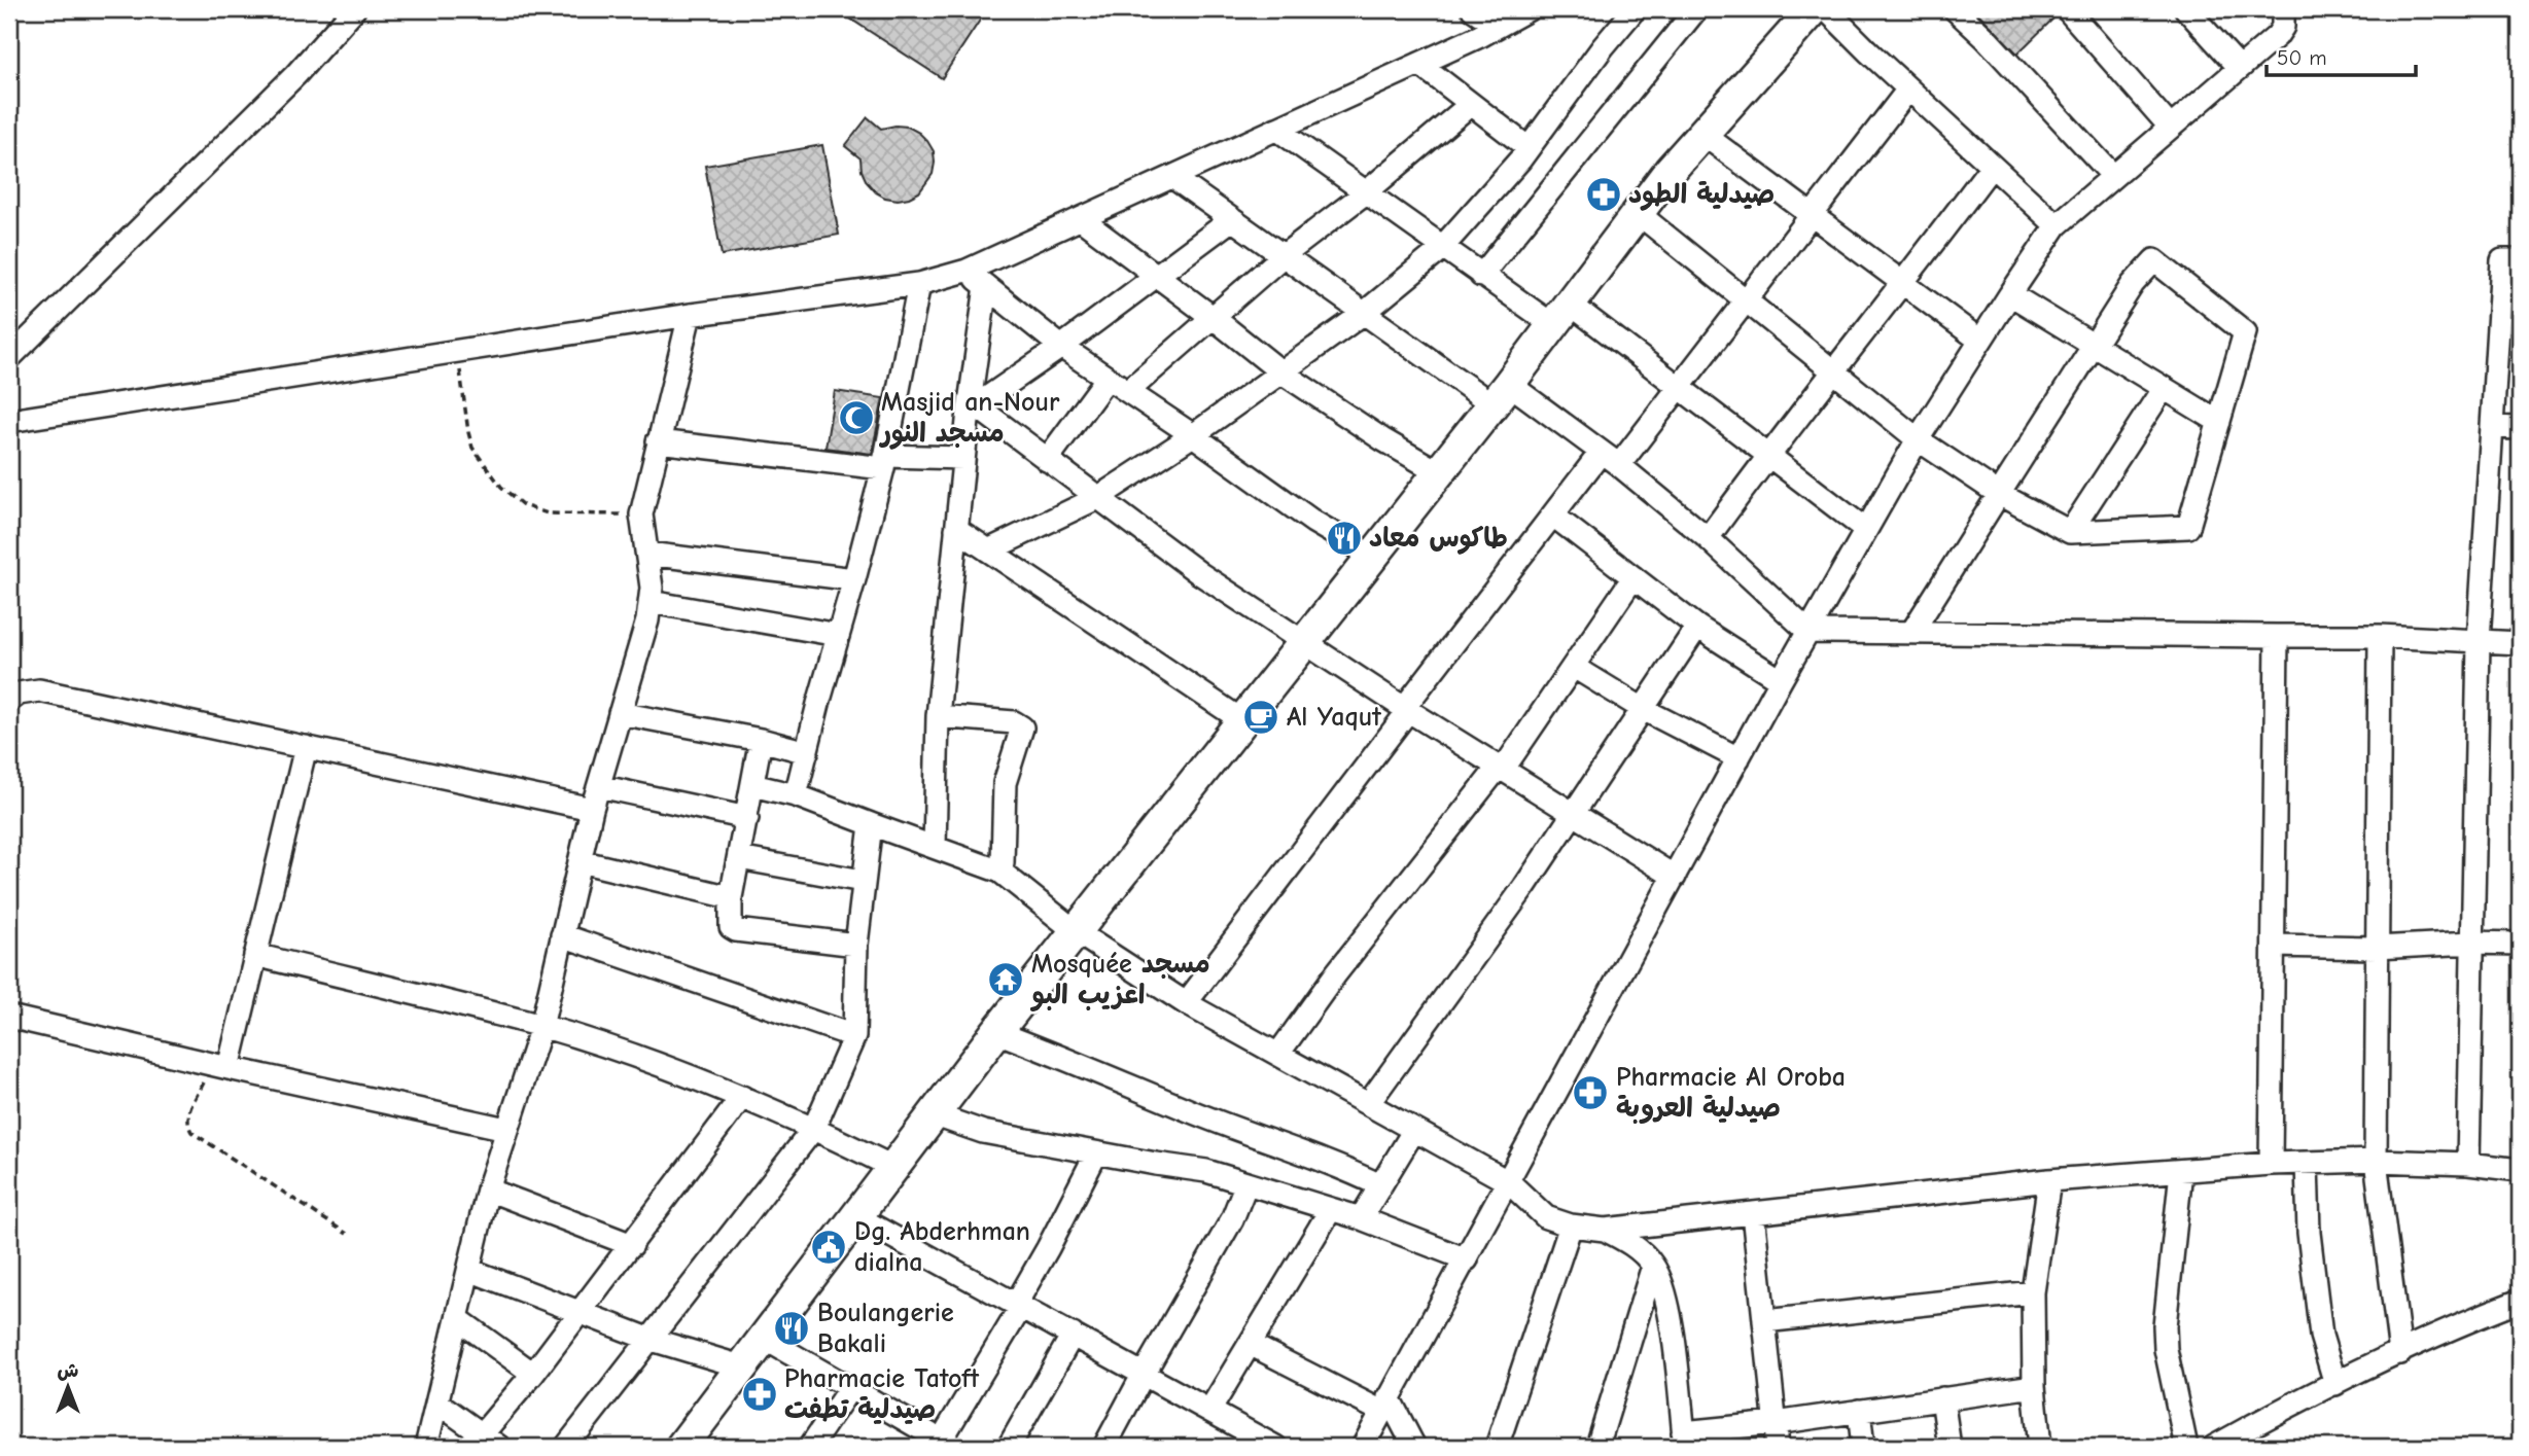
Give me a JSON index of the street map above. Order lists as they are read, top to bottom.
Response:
{
  "places": {
    "pharmacy": ["صيدلية الطود", "Pharmacie Al Oroba صيدلية العروبة", "Pharmacie Tatoft صيدلية تطفت"],
    "mosque": ["Masjid an-Nour مسجد النور"],
    "restaurant": ["طاكوس معاد", "Boulangerie Bakali"],
    "cafe": ["Al Yaqut"],
    "temple": ["Mosquée مسجد اعزيب البو"],
    "public building": ["Dg. Abderhman dialna"]
  },
  "scale_bar": "50 m",
  "north": "top"
}
